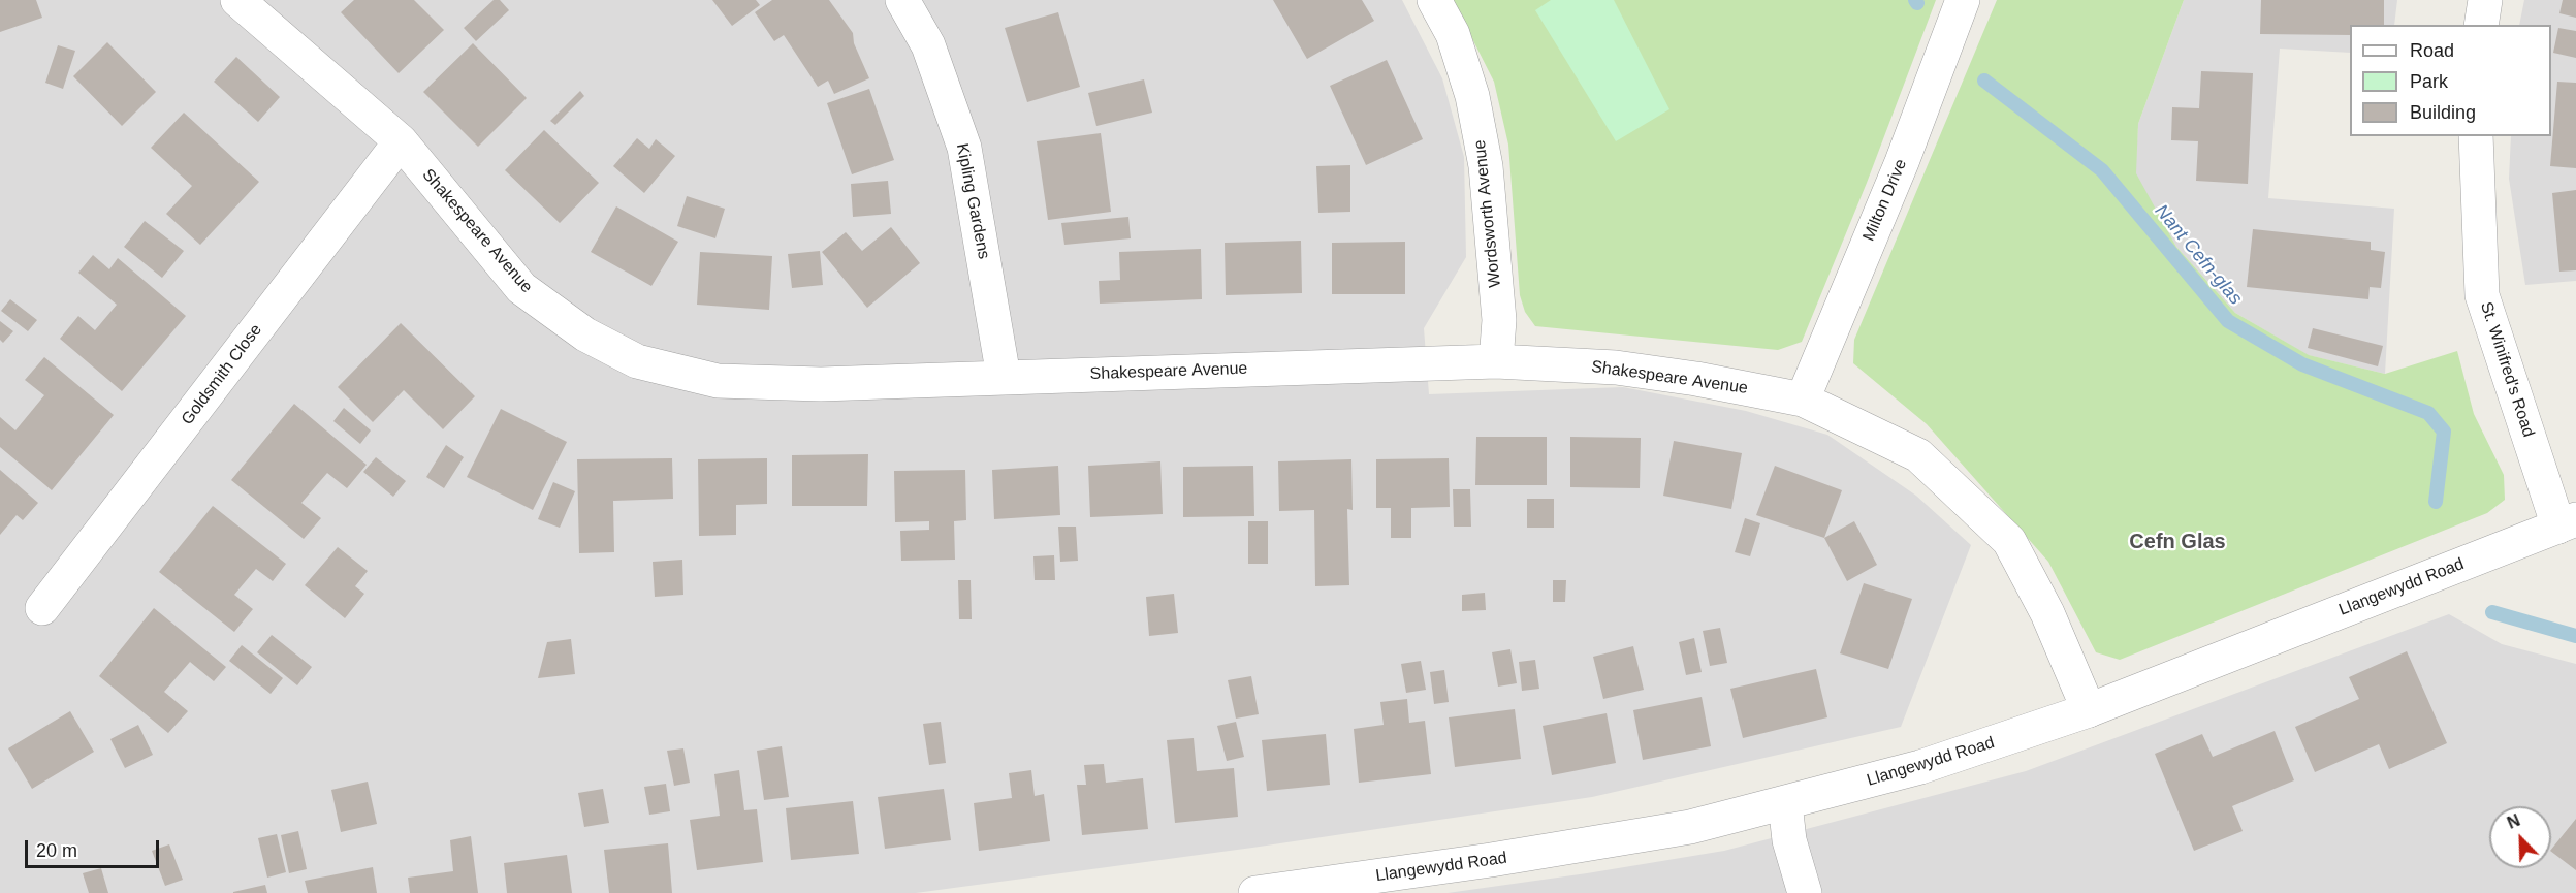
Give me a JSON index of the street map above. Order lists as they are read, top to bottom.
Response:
{
  "streets": {
    "street": [
      "Milton Drive",
      "Kipling Gardens",
      "Wordsworth Avenue",
      "Shakespeare Avenue",
      "St. Winifred's Road",
      "Goldsmith Close",
      "Llangewydd Road"
    ]
  },
  "crossings": [
    ["Milton Drive", "Shakespeare Avenue"],
    ["Kipling Gardens", "Shakespeare Avenue"],
    ["Wordsworth Avenue", "Shakespeare Avenue"],
    ["Shakespeare Avenue", "Goldsmith Close"],
    ["Shakespeare Avenue", "Llangewydd Road"],
    ["St. Winifred's Road", "Llangewydd Road"]
  ],
  "districts": ["Cefn Glas"],
  "water": ["Nant Cefn-glas"],
  "legend": ["Road", "Park", "Building"],
  "scale_bar": "20 m",
  "north": "top left"
}
